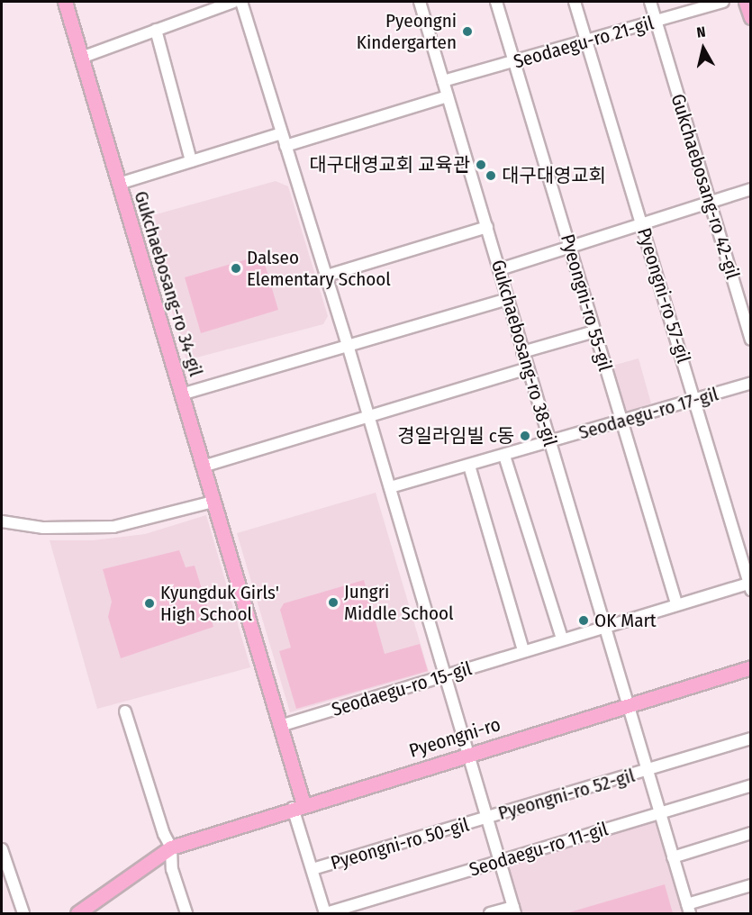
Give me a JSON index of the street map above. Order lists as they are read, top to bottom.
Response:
{
  "streets": {
    "main road": ["Gukchaebosang-ro 34-gil", "Pyeongni-ro"],
    "street": [
      "Seodaegu-ro 21-gil",
      "Gukchaebosang-ro 42-gil",
      "Pyeongni-ro 57-gil",
      "Pyeongni-ro 55-gil",
      "Gukchaebosang-ro 38-gil",
      "Seodaegu-ro 17-gil",
      "Seodaegu-ro 15-gil",
      "Pyeongni-ro 52-gil",
      "Pyeongni-ro 50-gil",
      "Seodaegu-ro 11-gil"
    ]
  },
  "crossings": [
    ["Seodaegu-ro 21-gil", "Gukchaebosang-ro 42-gil"],
    ["Seodaegu-ro 21-gil", "Pyeongni-ro 57-gil"],
    ["Seodaegu-ro 21-gil", "Pyeongni-ro 55-gil"],
    ["Seodaegu-ro 21-gil", "Gukchaebosang-ro 38-gil"],
    ["Gukchaebosang-ro 34-gil", "Gukchaebosang-ro 38-gil"],
    ["Gukchaebosang-ro 34-gil", "Seodaegu-ro 15-gil"],
    ["Gukchaebosang-ro 34-gil", "Pyeongni-ro"],
    ["Gukchaebosang-ro 34-gil", "Pyeongni-ro 52-gil"],
    ["Gukchaebosang-ro 34-gil", "Pyeongni-ro 50-gil"],
    ["Pyeongni-ro 57-gil", "Seodaegu-ro 17-gil"],
    ["Pyeongni-ro 57-gil", "Seodaegu-ro 15-gil"],
    ["Pyeongni-ro 55-gil", "Seodaegu-ro 17-gil"],
    ["Pyeongni-ro 55-gil", "Seodaegu-ro 15-gil"],
    ["Gukchaebosang-ro 38-gil", "Seodaegu-ro 17-gil"],
    ["Gukchaebosang-ro 38-gil", "Seodaegu-ro 15-gil"],
    ["Gukchaebosang-ro 38-gil", "Pyeongni-ro"],
    ["Gukchaebosang-ro 38-gil", "Pyeongni-ro 52-gil"],
    ["Gukchaebosang-ro 38-gil", "Seodaegu-ro 11-gil"],
    ["Seodaegu-ro 17-gil", "Pyeongni-ro 52-gil"],
    ["Seodaegu-ro 15-gil", "Pyeongni-ro 52-gil"],
    ["Pyeongni-ro", "Pyeongni-ro 52-gil"],
    ["Pyeongni-ro", "Pyeongni-ro 50-gil"],
    ["Pyeongni-ro 52-gil", "Pyeongni-ro 50-gil"],
    ["Pyeongni-ro 52-gil", "Seodaegu-ro 11-gil"],
    ["Pyeongni-ro 50-gil", "Seodaegu-ro 11-gil"]
  ],
  "places": [
    "Pyeongni Kindergarten",
    "대구대영교회 교육관",
    "대구대영교회",
    "Dalseo Elementary School",
    "경일라임빌 c동",
    "Jungri Middle School",
    "Kyungduk Girls' High School",
    "OK Mart"
  ],
  "north": "top"
}
